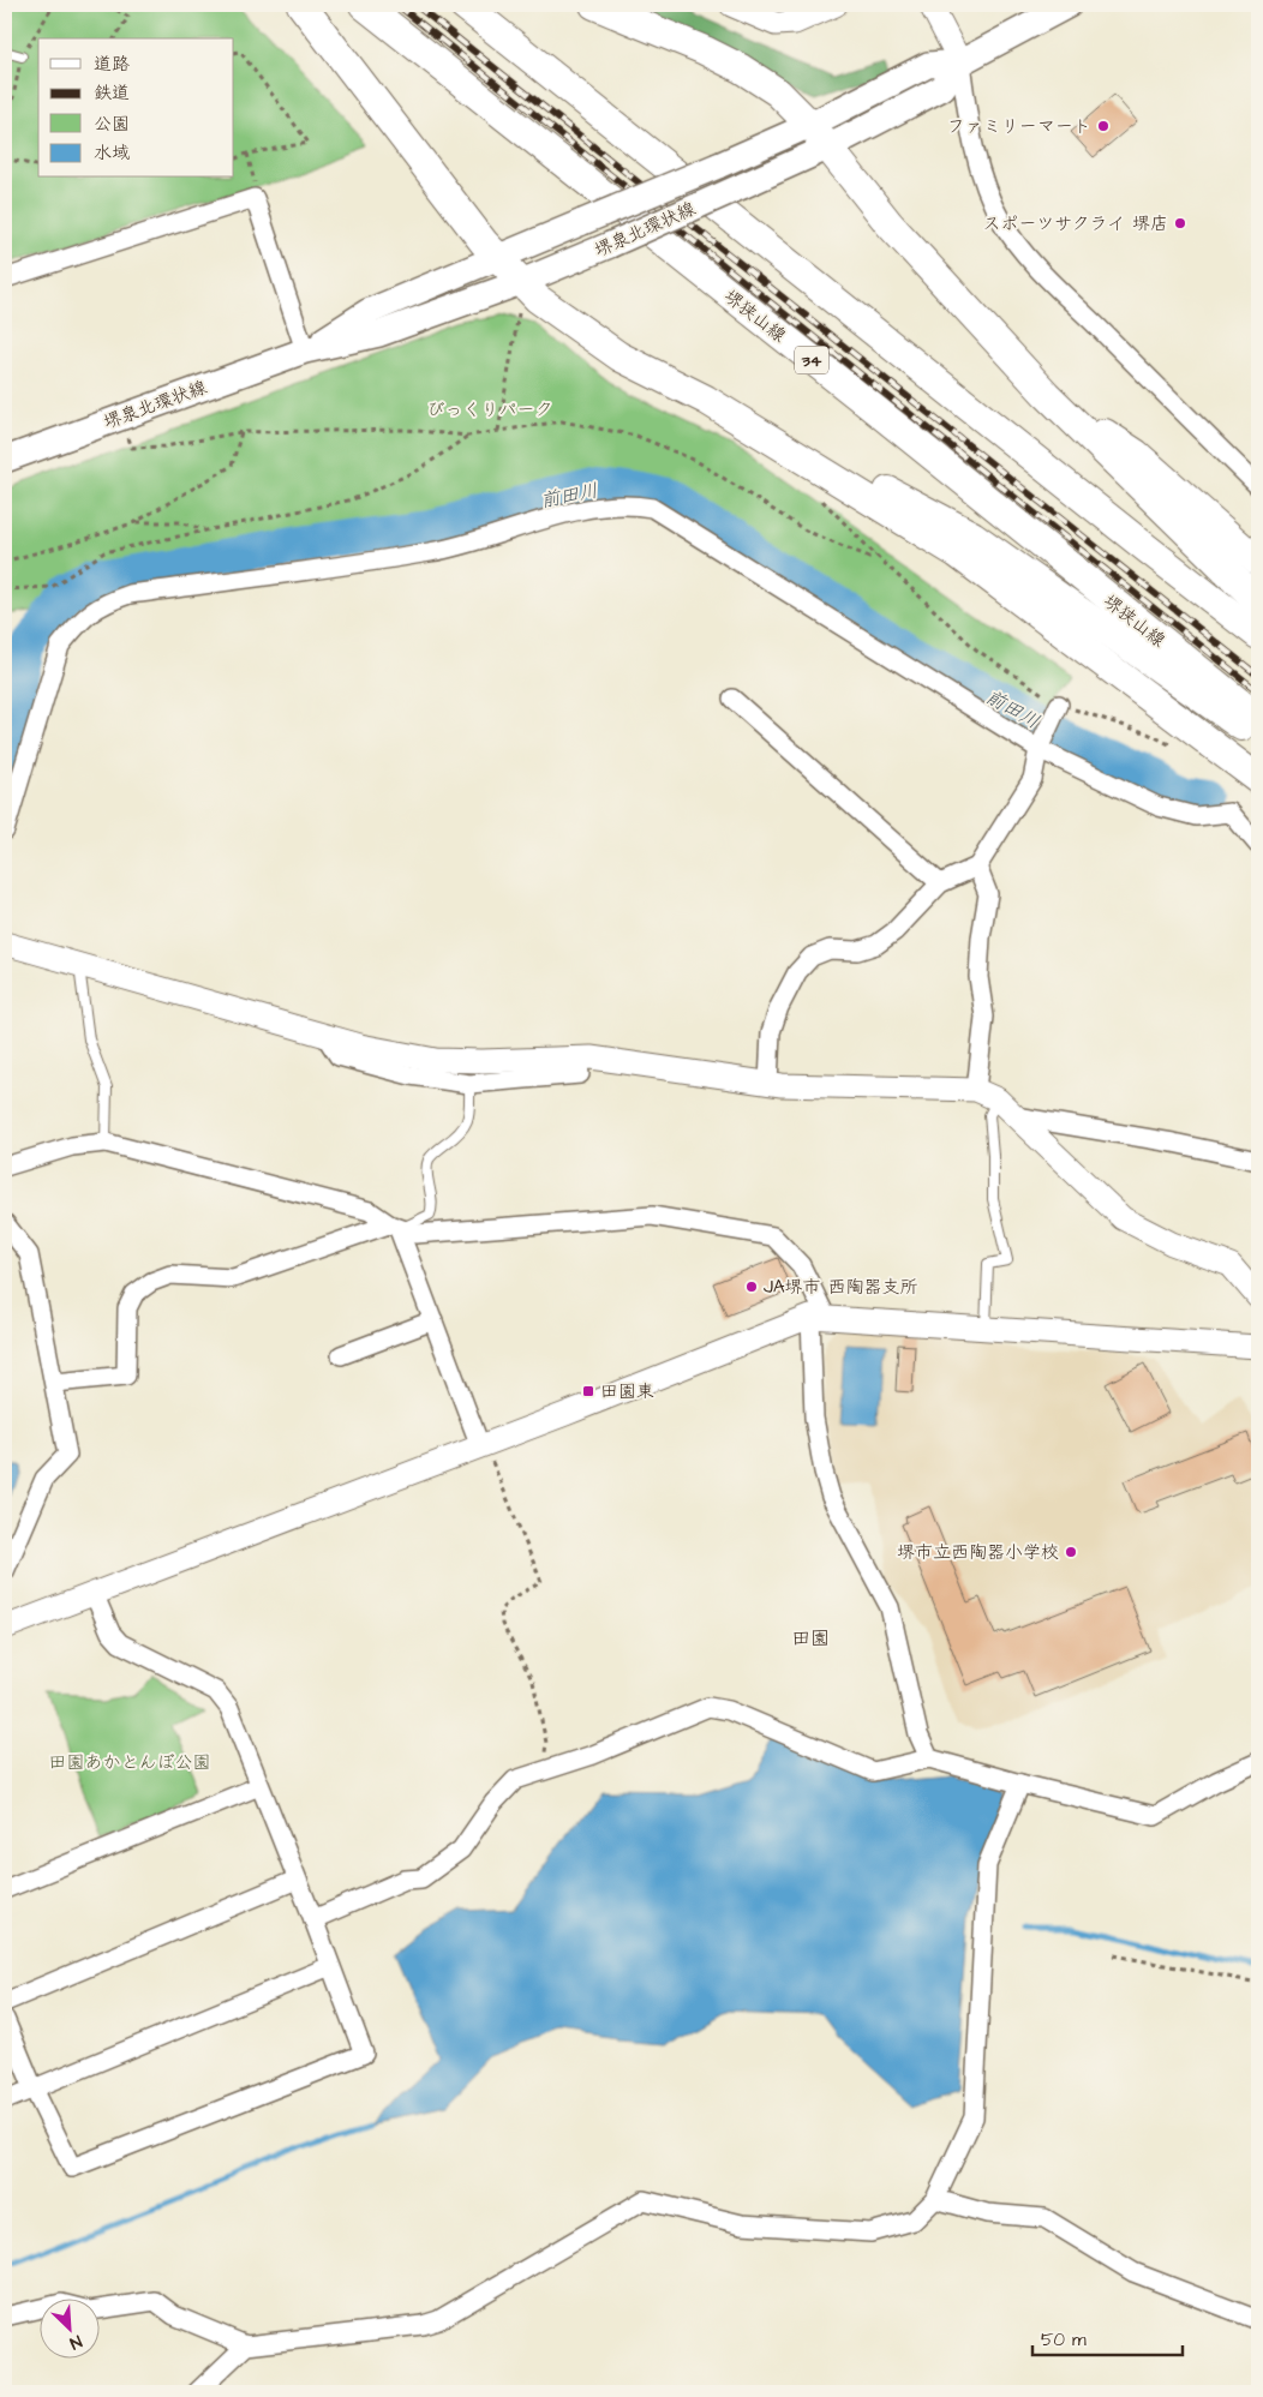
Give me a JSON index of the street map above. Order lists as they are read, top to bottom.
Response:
{
  "streets": {
    "main road": ["堺泉北環状線", "堺狭山線", "34"]
  },
  "districts": ["田園"],
  "water": ["前田川"],
  "parks": ["びっくりパーク", "田園あかとんぼ公園"],
  "places": {
    "other": [
      "ファミリーマート",
      "スポーツサクライ 堺店",
      "JA堺市 西陶器支所",
      "堺市立西陶器小学校"
    ],
    "transit": ["田園東"]
  },
  "legend": [
    "道路",
    "鉄道",
    "公園",
    "水域"
  ],
  "scale_bar": "50 m",
  "north": "bottom right"
}
